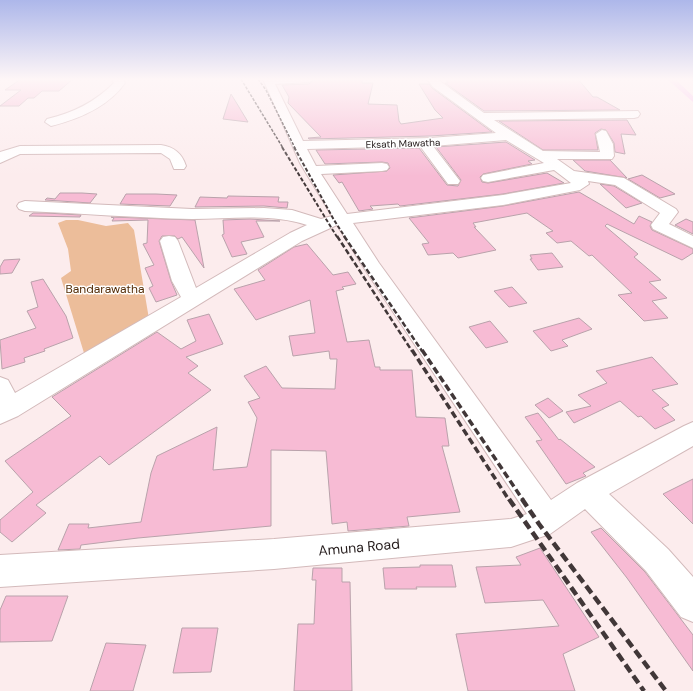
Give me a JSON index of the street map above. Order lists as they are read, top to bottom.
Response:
{
  "streets": {
    "street": ["Eksath Mawatha", "Amuna Road"]
  },
  "parks": ["Bandarawatha"]
}
